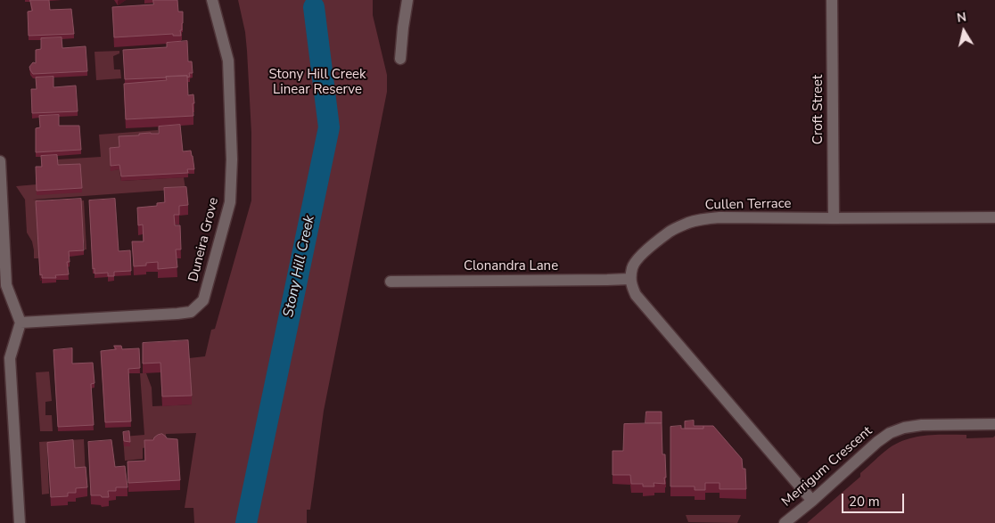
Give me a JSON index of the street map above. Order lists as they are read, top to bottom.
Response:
{
  "streets": {
    "street": [
      "Croft Street",
      "Cullen Terrace",
      "Duneira Grove",
      "Clonandra Lane",
      "Merrigum Crescent"
    ]
  },
  "crossings": [
    ["Croft Street", "Cullen Terrace"],
    ["Cullen Terrace", "Clonandra Lane"]
  ],
  "water": ["Stony Hill Creek"],
  "parks": ["Stony Hill Creek Linear Reserve"],
  "scale_bar": "20 m",
  "north": "top"
}
